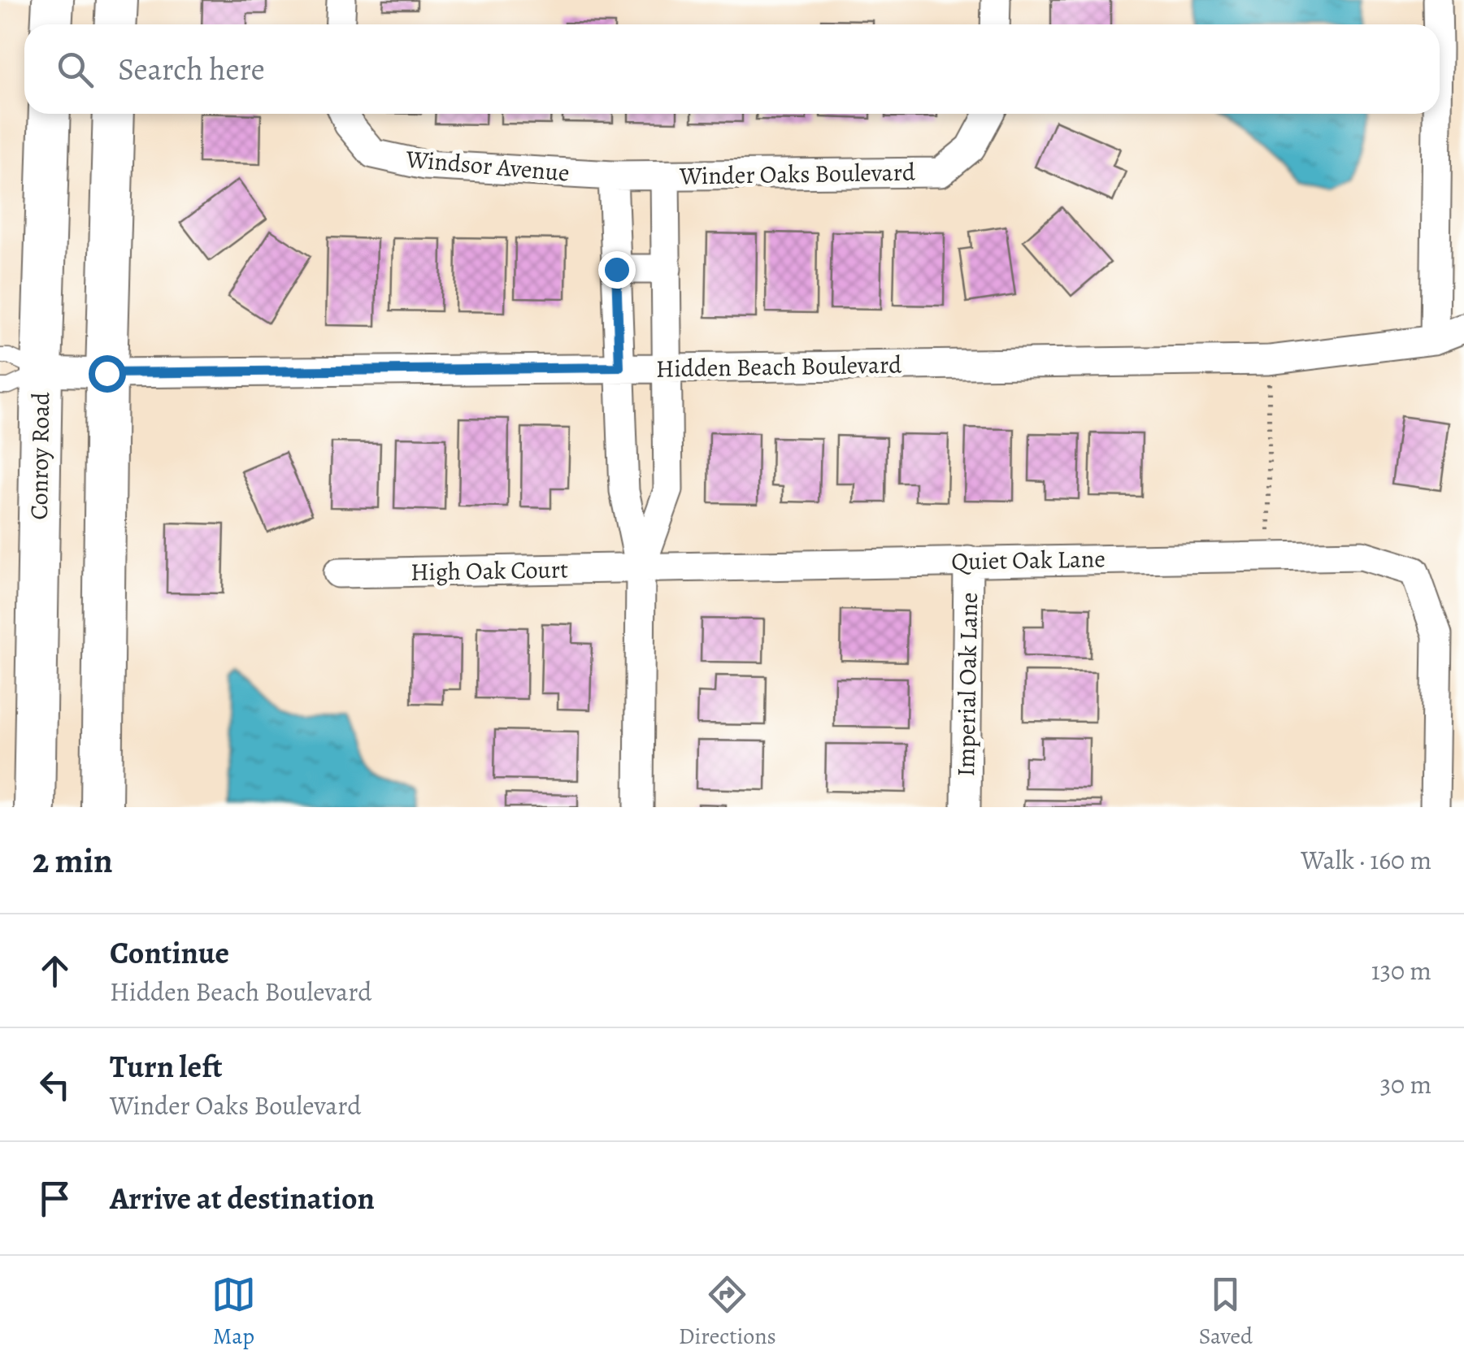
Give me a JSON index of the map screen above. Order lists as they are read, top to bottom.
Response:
{
  "streets": {
    "main road": ["Conroy Road"],
    "street": [
      "Windsor Avenue",
      "Winder Oaks Boulevard",
      "Hidden Beach Boulevard",
      "Quiet Oak Lane",
      "High Oak Court",
      "Imperial Oak Lane"
    ]
  },
  "crossings": [
    ["Windsor Avenue", "Winder Oaks Boulevard"],
    ["Winder Oaks Boulevard", "Hidden Beach Boulevard"],
    ["Winder Oaks Boulevard", "Quiet Oak Lane"],
    ["Winder Oaks Boulevard", "High Oak Court"],
    ["Hidden Beach Boulevard", "Conroy Road"],
    ["Quiet Oak Lane", "High Oak Court"],
    ["Quiet Oak Lane", "Imperial Oak Lane"]
  ],
  "page": {
    "search": "Search here",
    "heading": ["2 min", "Walk · 160 m"],
    "list": [
      ["Continue", "Hidden Beach Boulevard", "130 m"],
      ["Turn left", "Winder Oaks Boulevard", "30 m"],
      "Arrive at destination"
    ],
    "nav": ["Map", "Directions", "Saved"]
  }
}
